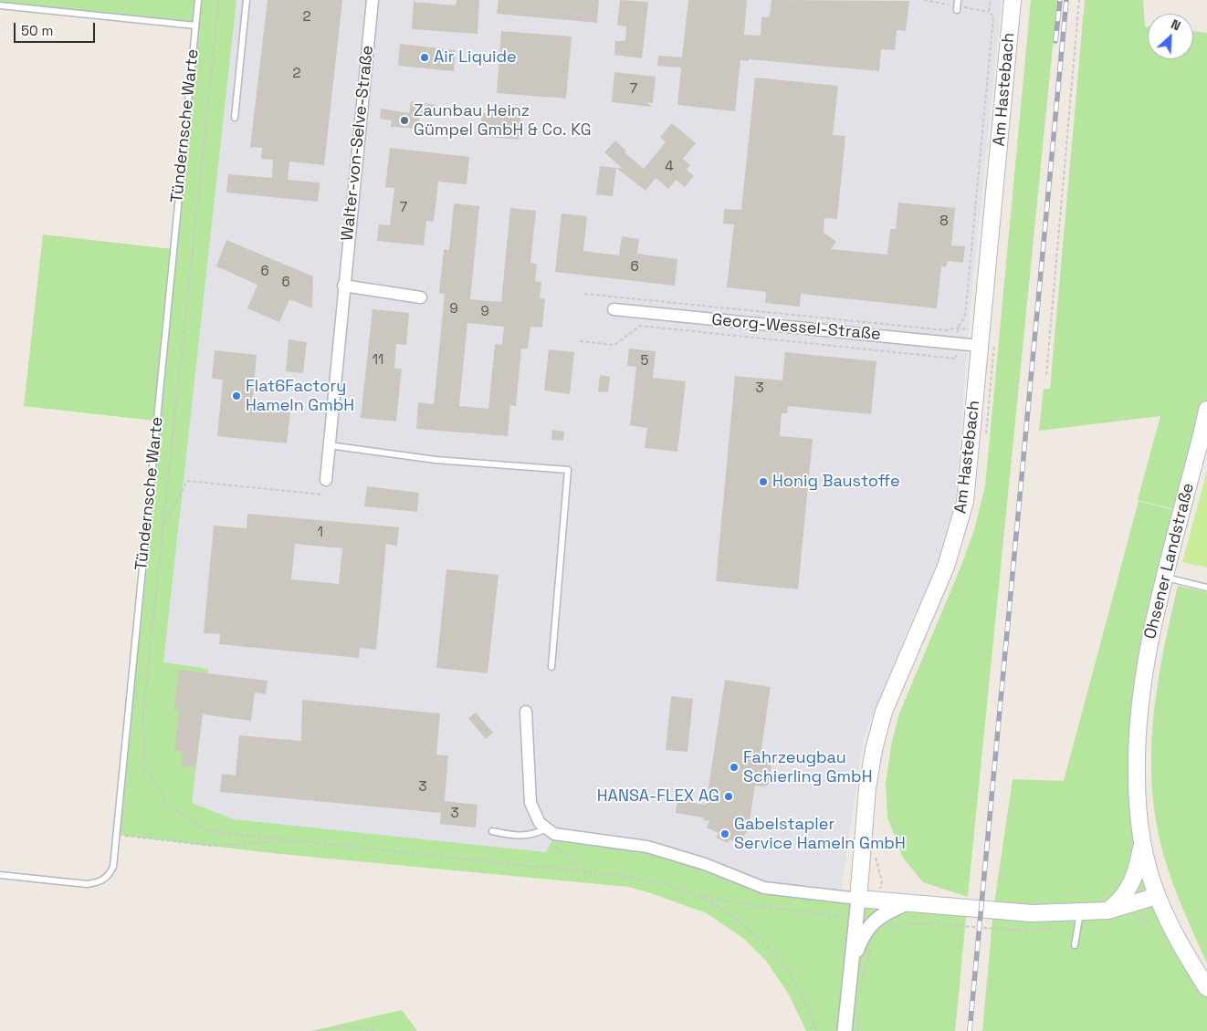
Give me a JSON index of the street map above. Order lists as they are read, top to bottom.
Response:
{
  "streets": {
    "main road": ["Am Hastebach", "Ohsener Landstraße"],
    "street": ["Walter-von-Selve-Straße", "Georg-Wessel-Straße"],
    "lane": ["Tündernsche Warte"]
  },
  "crossings": [
    ["Am Hastebach", "Georg-Wessel-Straße"]
  ],
  "places": [
    "Air Liquide",
    "Zaunbau Heinz Gümpel GmbH & Co. KG",
    "Flat6Factory Hameln GmbH",
    "Honig Baustoffe",
    "Fahrzeugbau Schierling GmbH",
    "HANSA-FLEX AG",
    "Gabelstapler Service Hameln GmbH"
  ],
  "house_numbers": [
    "2",
    "2",
    "7",
    "4",
    "7",
    "8",
    "6",
    "6",
    "6",
    "9",
    "9",
    "11",
    "5",
    "3",
    "1",
    "3",
    "3"
  ],
  "scale_bar": "50 m",
  "north": "top right"
}
